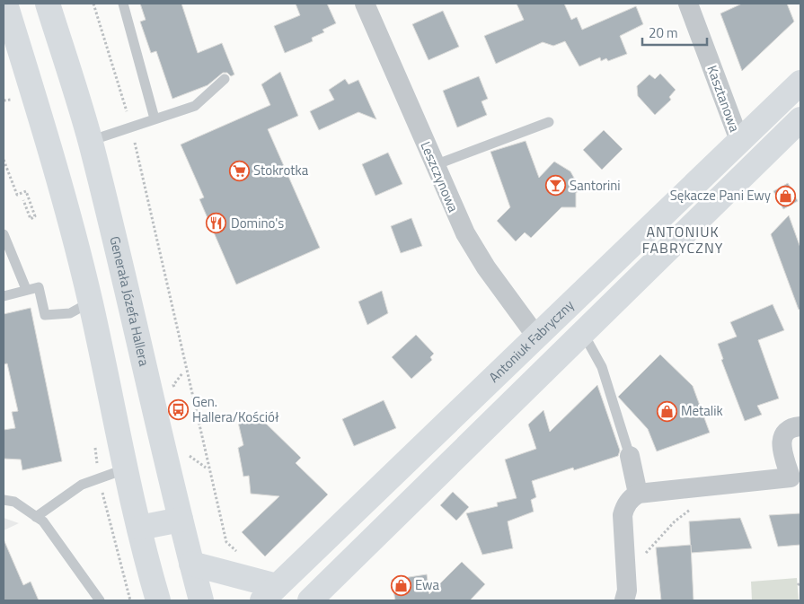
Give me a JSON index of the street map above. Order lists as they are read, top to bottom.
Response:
{
  "streets": {
    "main road": ["Generała Józefa Hallera", "Antoniuk Fabryczny"],
    "street": ["Kasztanowa", "Leszczynowa"]
  },
  "crossings": [
    ["Kasztanowa", "Antoniuk Fabryczny"],
    ["Leszczynowa", "Antoniuk Fabryczny"]
  ],
  "districts": ["ANTONIUK FABRYCZNY"],
  "places": {
    "supermarket": ["Stokrotka"],
    "bar": ["Santorini"],
    "shop": ["Sękacze Pani Ewy", "Metalik", "Ewa"],
    "restaurant": ["Domino's"],
    "bus stop": ["Gen. Hallera/Kościół"]
  },
  "scale_bar": "20 m"
}
